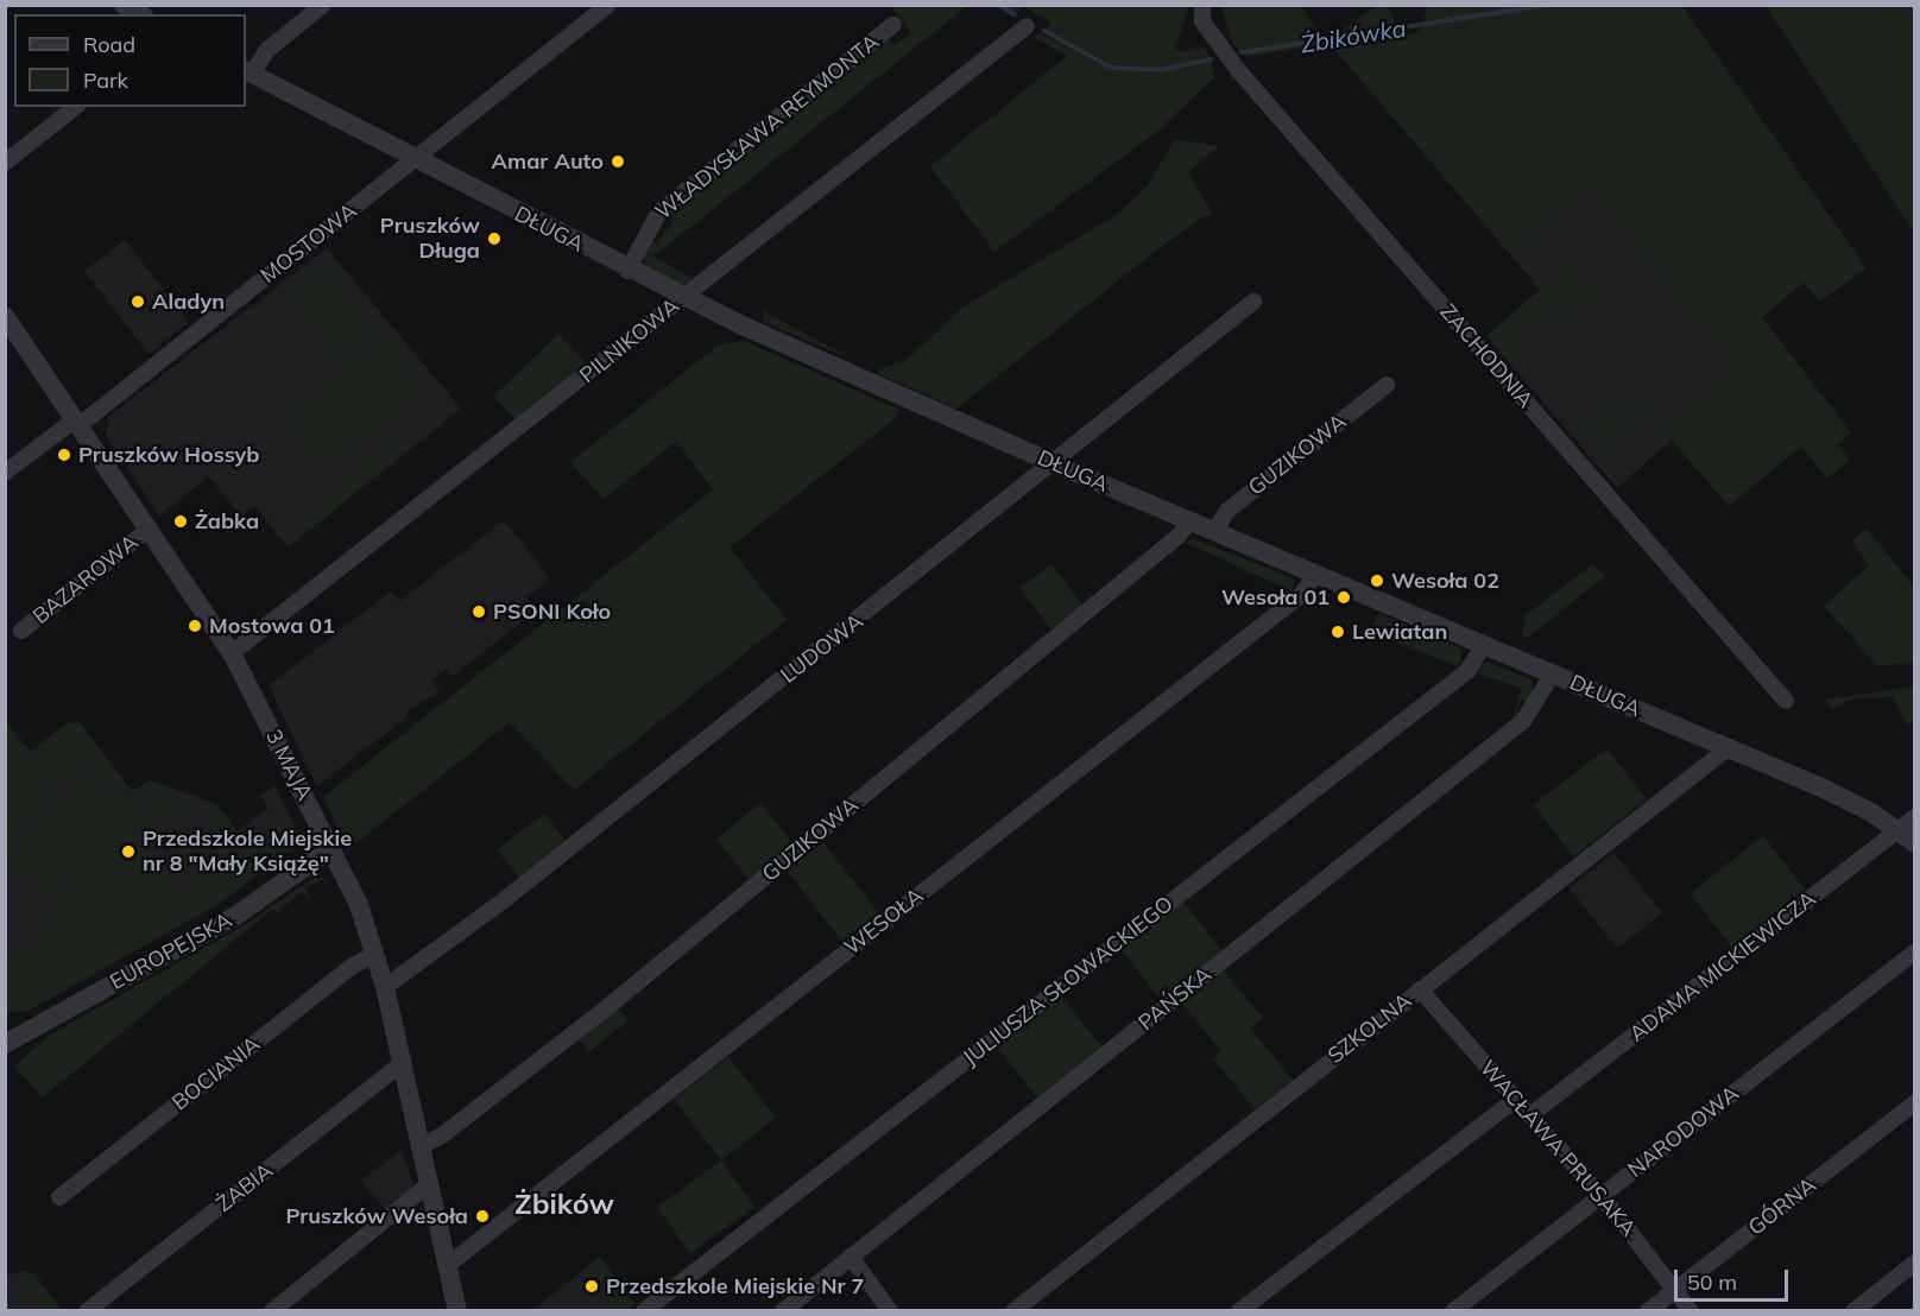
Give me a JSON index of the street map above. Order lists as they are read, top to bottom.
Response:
{
  "streets": {
    "street": [
      "WŁADYSŁAWA REYMONTA",
      "DŁUGA",
      "MOSTOWA",
      "PILNIKOWA",
      "ZACHODNIA",
      "GUZIKOWA",
      "BAZAROWA",
      "LUDOWA",
      "3 MAJA",
      "WESOŁA",
      "EUROPEJSKA",
      "ADAMA MICKIEWICZA",
      "JULIUSZA SŁOWACKIEGO",
      "PAŃSKA",
      "SZKOLNA",
      "BOCIANIA",
      "NARODOWA",
      "WACŁAWA PRUSAKA",
      "ŻABIA",
      "GÓRNA"
    ]
  },
  "crossings": [
    ["WŁADYSŁAWA REYMONTA", "DŁUGA"],
    ["DŁUGA", "MOSTOWA"],
    ["DŁUGA", "PILNIKOWA"],
    ["DŁUGA", "GUZIKOWA"],
    ["DŁUGA", "LUDOWA"],
    ["DŁUGA", "WESOŁA"],
    ["DŁUGA", "ADAMA MICKIEWICZA"],
    ["DŁUGA", "JULIUSZA SŁOWACKIEGO"],
    ["DŁUGA", "PAŃSKA"],
    ["DŁUGA", "SZKOLNA"],
    ["MOSTOWA", "3 MAJA"],
    ["PILNIKOWA", "3 MAJA"],
    ["GUZIKOWA", "3 MAJA"],
    ["BAZAROWA", "3 MAJA"],
    ["LUDOWA", "3 MAJA"],
    ["3 MAJA", "WESOŁA"],
    ["3 MAJA", "EUROPEJSKA"],
    ["3 MAJA", "BOCIANIA"],
    ["3 MAJA", "ŻABIA"],
    ["ADAMA MICKIEWICZA", "WACŁAWA PRUSAKA"],
    ["SZKOLNA", "WACŁAWA PRUSAKA"],
    ["NARODOWA", "WACŁAWA PRUSAKA"],
    ["WACŁAWA PRUSAKA", "GÓRNA"]
  ],
  "districts": ["Żbików"],
  "water": ["Żbikówka"],
  "places": [
    "Amar Auto",
    "Pruszków Długa",
    "Aladyn",
    "Pruszków Hossyb",
    "Żabka",
    "Wesoła 02",
    "Wesoła 01",
    "PSONI Koło",
    "Mostowa 01",
    "Lewiatan",
    "Przedszkole Miejskie nr 8 \"Mały Książę\"",
    "Pruszków Wesoła",
    "Przedszkole Miejskie Nr 7"
  ],
  "legend": ["Road", "Park"],
  "scale_bar": "50 m"
}
